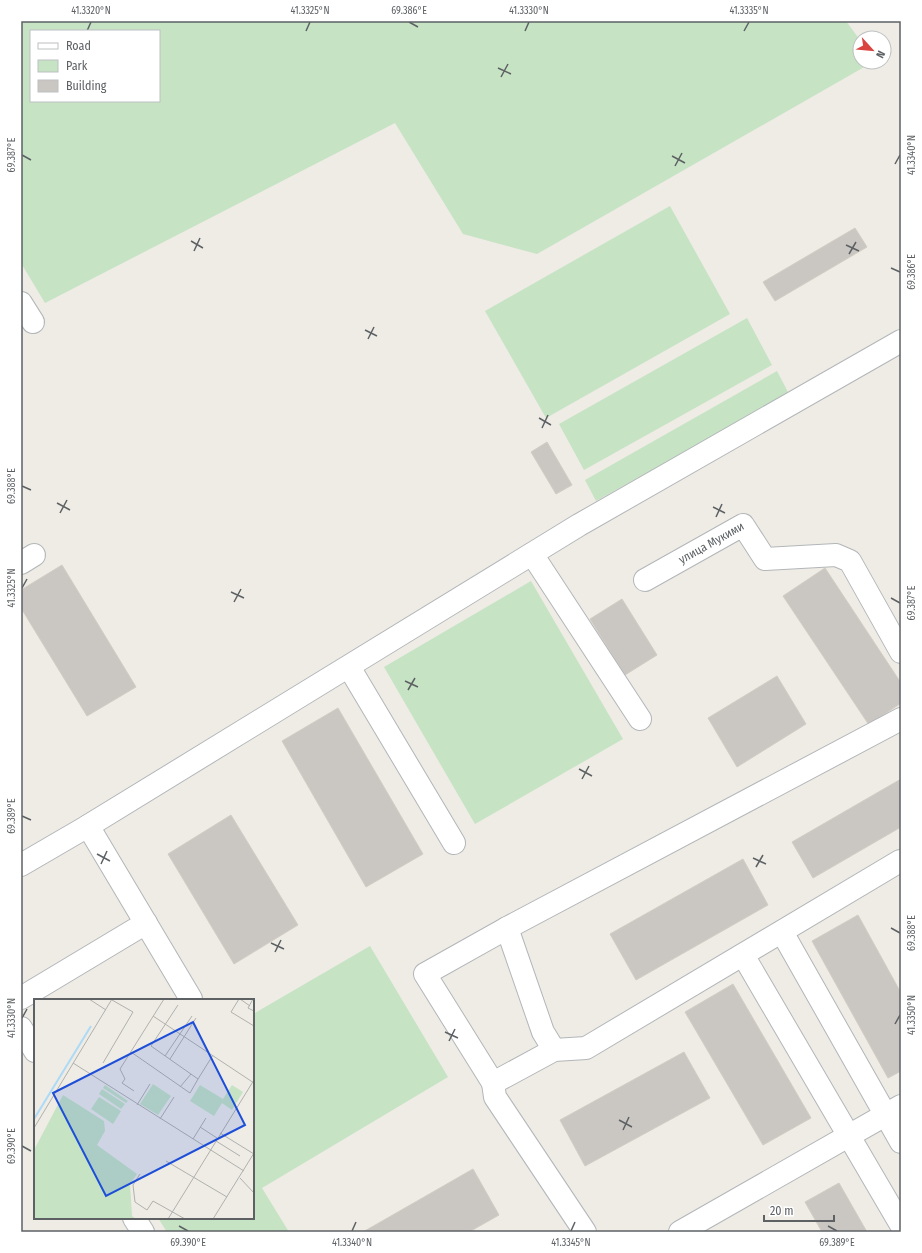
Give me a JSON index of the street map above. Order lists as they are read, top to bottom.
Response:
{
  "streets": {
    "street": ["улица Мукими"]
  },
  "legend": ["Road", "Park", "Building"],
  "scale_bar": "20 m",
  "north": "bottom right",
  "coordinates": [
    "41.3320°N",
    "41.3325°N",
    "69.386°E",
    "41.3330°N",
    "41.3335°N",
    "41.3340°N",
    "69.387°E",
    "69.388°E",
    "69.389°E",
    "41.3350°N",
    "69.390°E",
    "41.3345°N"
  ]
}
